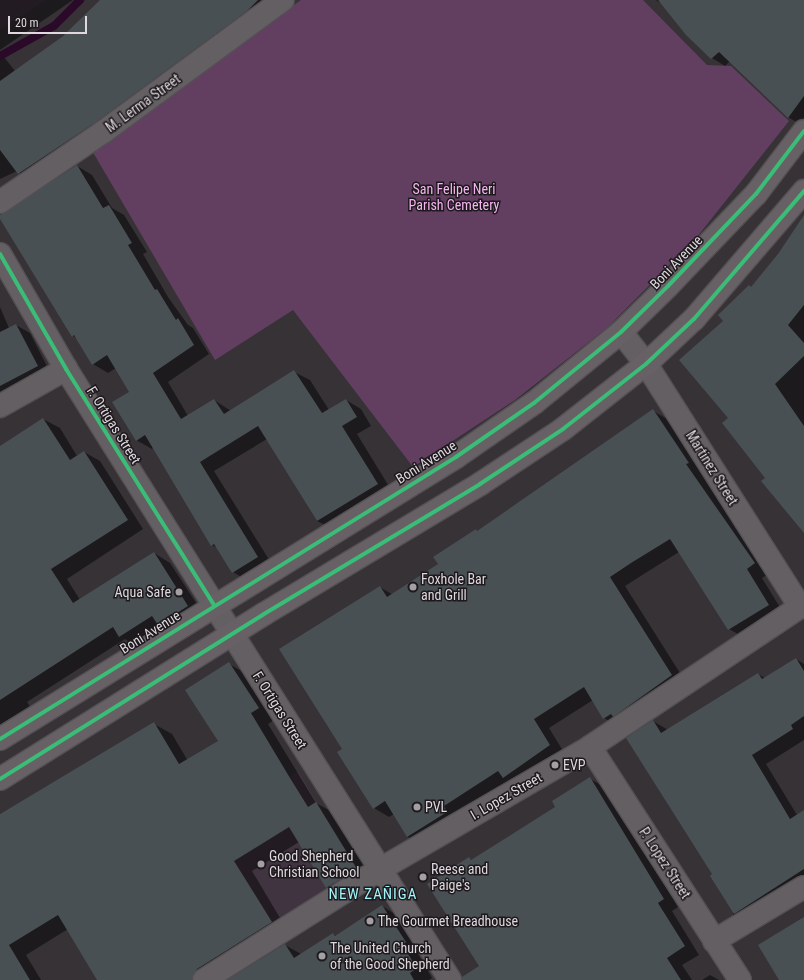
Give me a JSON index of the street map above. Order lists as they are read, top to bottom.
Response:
{
  "streets": {
    "main road": ["Boni Avenue"],
    "street": [
      "M. Lerma Street",
      "F. Ortigas Street",
      "Martinez Street",
      "I. Lopez Street",
      "P. Lopez Street"
    ]
  },
  "crossings": [
    ["Boni Avenue", "F. Ortigas Street"],
    ["Boni Avenue", "Martinez Street"],
    ["F. Ortigas Street", "I. Lopez Street"],
    ["Martinez Street", "I. Lopez Street"],
    ["I. Lopez Street", "P. Lopez Street"]
  ],
  "districts": ["NEW ZAÑIGA"],
  "parks": ["San Felipe Neri Parish Cemetery"],
  "places": [
    "Foxhole Bar and Grill",
    "Aqua Safe",
    "EVP",
    "PVL",
    "Good Shepherd Christian School",
    "Reese and Paige's",
    "The Gourmet Breadhouse",
    "The United Church of the Good Shepherd"
  ],
  "scale_bar": "20 m"
}
